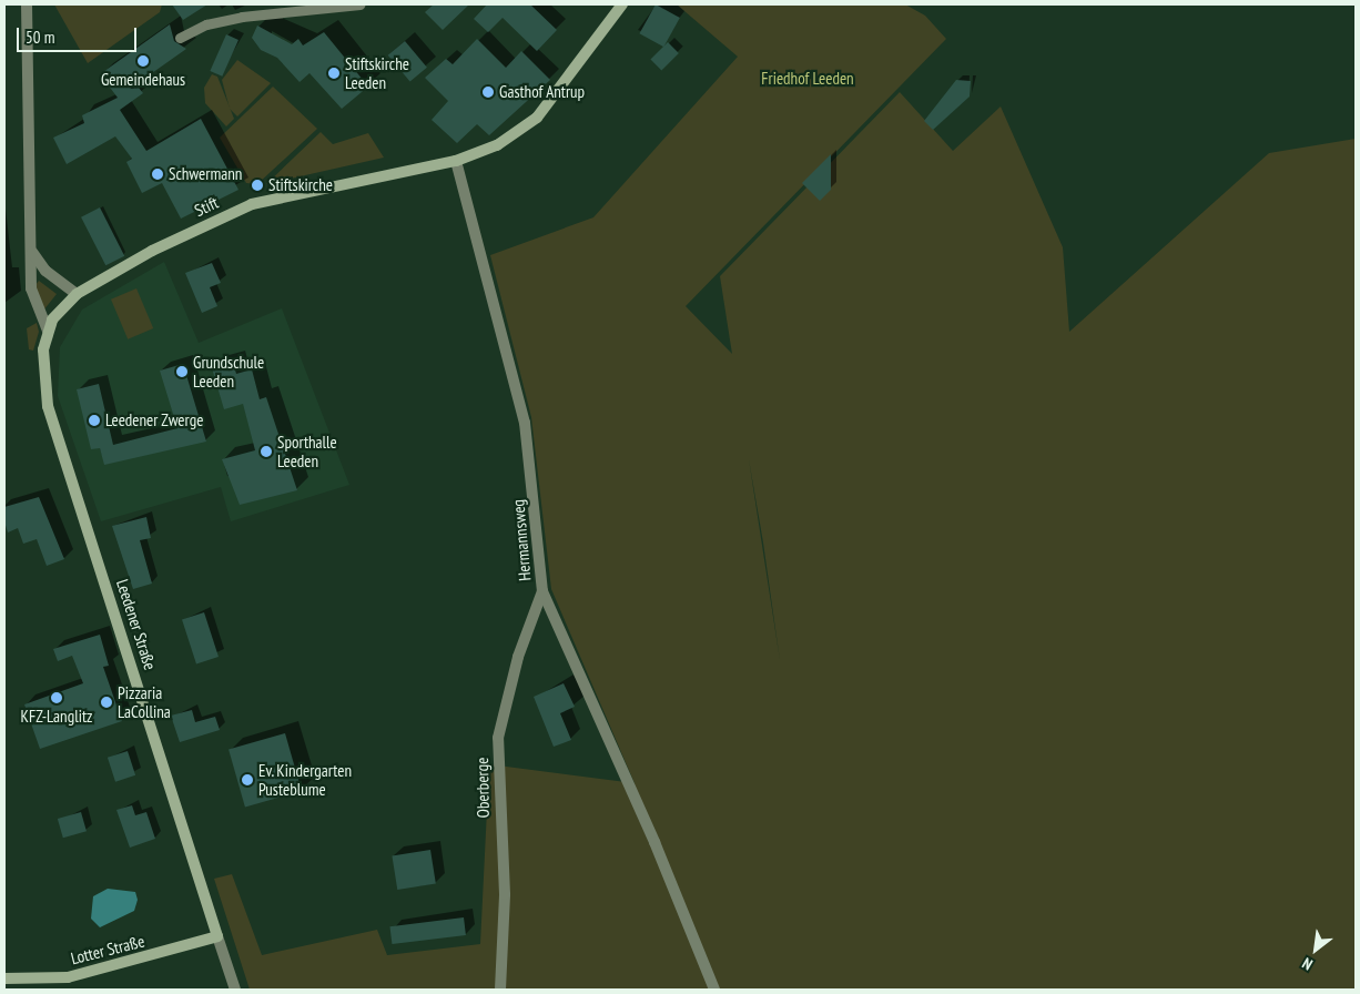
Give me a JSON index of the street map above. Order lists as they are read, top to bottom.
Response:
{
  "streets": {
    "main road": ["Stift", "Leedener Straße", "Lotter Straße"],
    "street": ["Hermannsweg", "Oberberge"]
  },
  "crossings": [
    ["Stift", "Hermannsweg"],
    ["Stift", "Leedener Straße"],
    ["Hermannsweg", "Oberberge"],
    ["Leedener Straße", "Lotter Straße"]
  ],
  "parks": ["Friedhof Leeden"],
  "places": [
    "Gemeindehaus",
    "Stiftskirche Leeden",
    "Gasthof Antrup",
    "Schwermann",
    "Stiftskirche",
    "Grundschule Leeden",
    "Leedener Zwerge",
    "Sporthalle Leeden",
    "KFZ-Langlitz",
    "Pizzaria LaCollina",
    "Ev. Kindergarten Pusteblume"
  ],
  "scale_bar": "50 m",
  "north": "bottom left"
}
